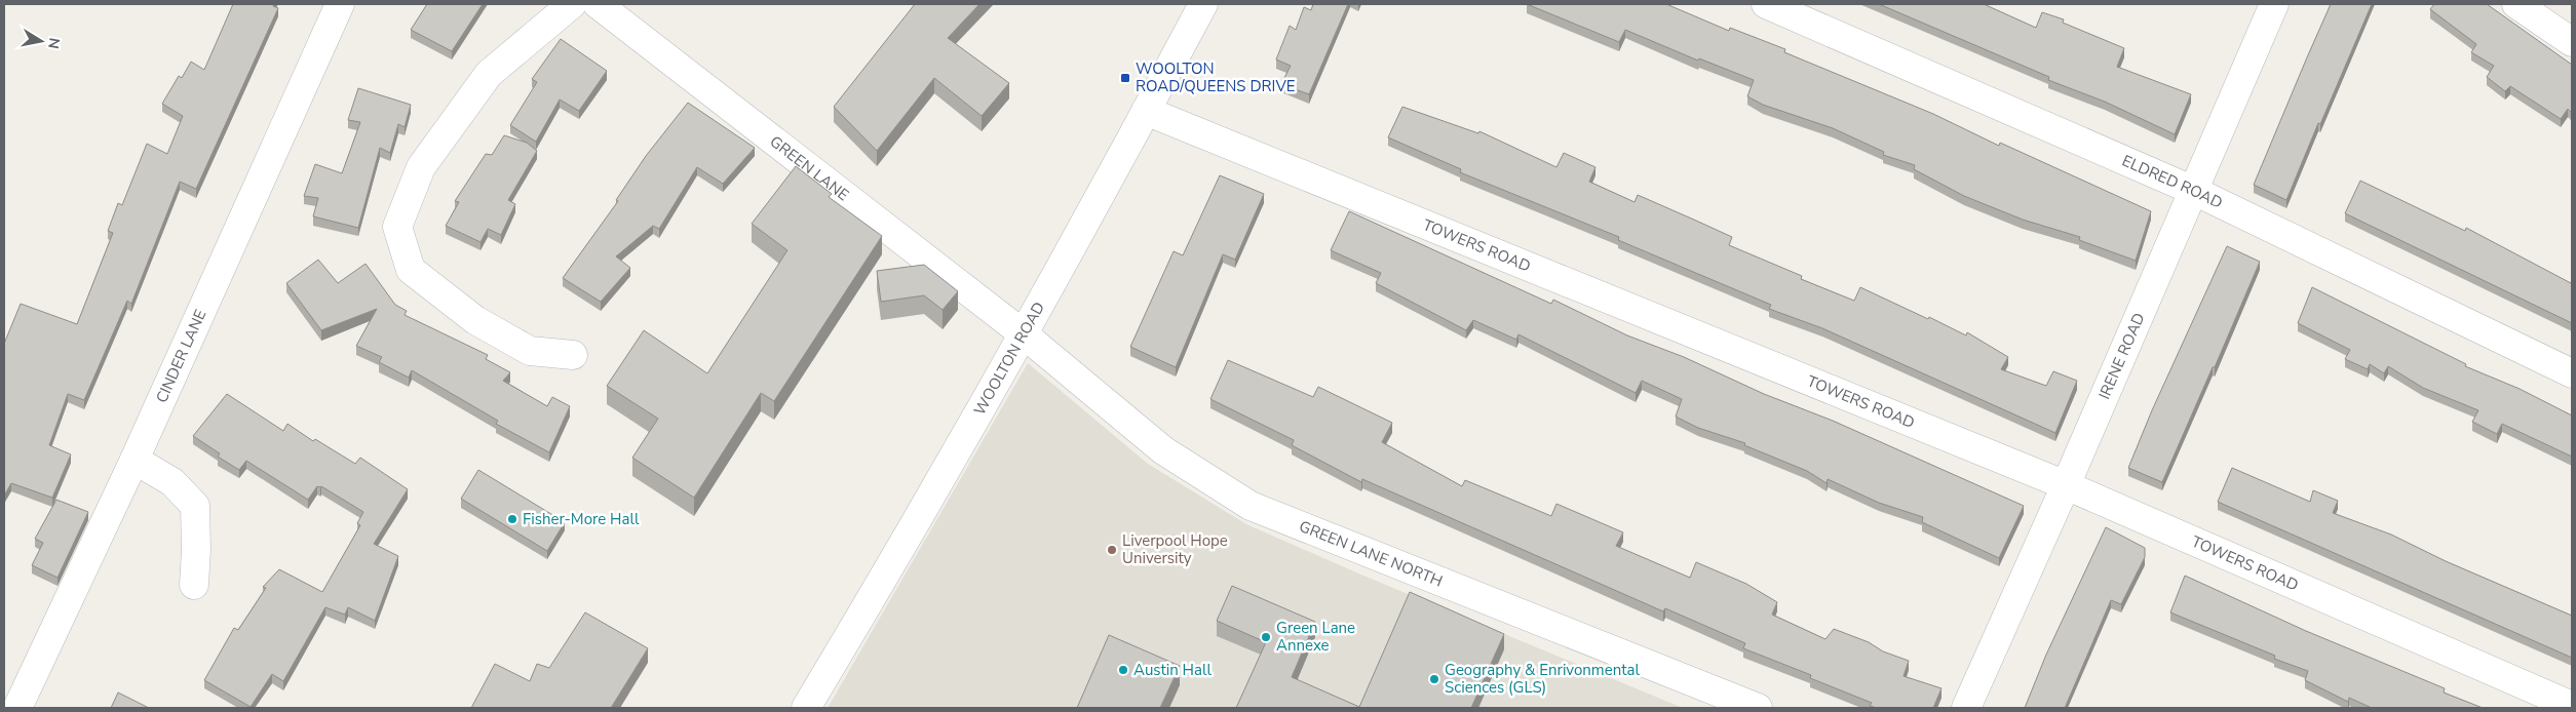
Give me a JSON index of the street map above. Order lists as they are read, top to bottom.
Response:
{
  "streets": {
    "street": [
      "GREEN LANE",
      "ELDRED ROAD",
      "TOWERS ROAD",
      "CINDER LANE",
      "IRENE ROAD",
      "WOOLTON ROAD",
      "GREEN LANE NORTH"
    ]
  },
  "crossings": [
    ["GREEN LANE", "WOOLTON ROAD"],
    ["GREEN LANE", "GREEN LANE NORTH"],
    ["ELDRED ROAD", "IRENE ROAD"],
    ["TOWERS ROAD", "IRENE ROAD"],
    ["TOWERS ROAD", "WOOLTON ROAD"],
    ["WOOLTON ROAD", "GREEN LANE NORTH"]
  ],
  "places": {
    "transit": ["WOOLTON ROAD/QUEENS DRIVE"],
    "other": [
      "Fisher-More Hall",
      "Liverpool Hope University",
      "Green Lane Annexe",
      "Austin Hall",
      "Geography & Enrivonmental Sciences (GLS)"
    ]
  },
  "north": "right"
}
